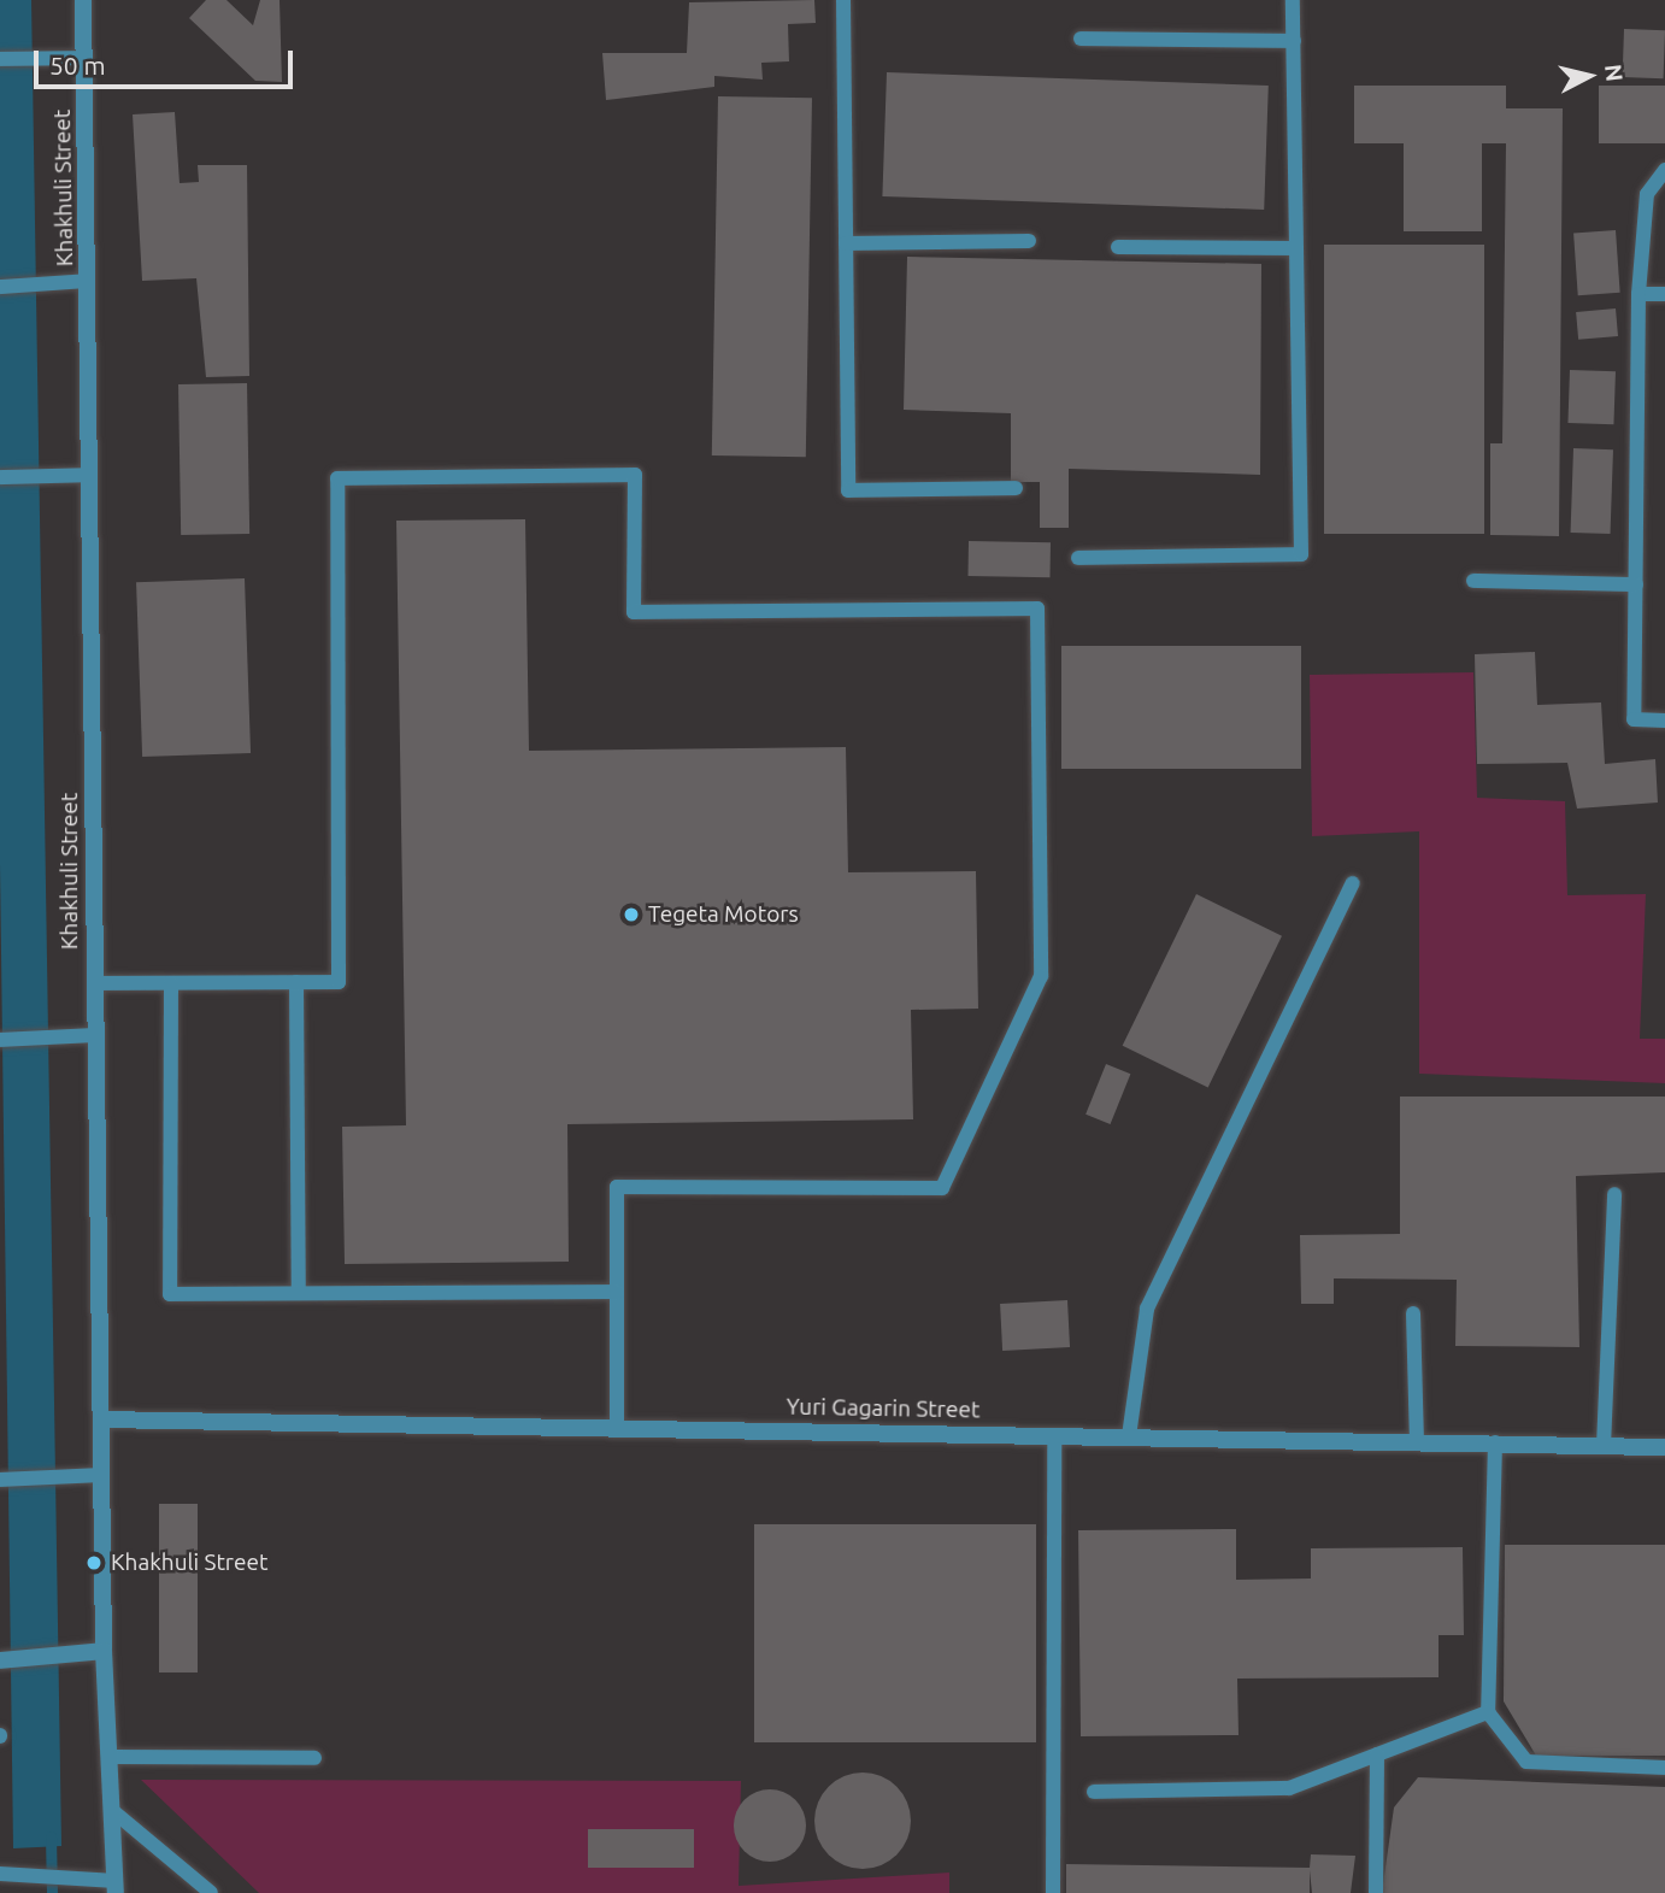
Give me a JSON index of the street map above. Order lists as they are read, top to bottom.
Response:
{
  "streets": {
    "street": ["Khakhuli Street", "Yuri Gagarin Street"]
  },
  "crossings": [
    ["Khakhuli Street", "Yuri Gagarin Street"]
  ],
  "places": ["Tegeta Motors", "Khakhuli Street"],
  "scale_bar": "50 m",
  "north": "right"
}
